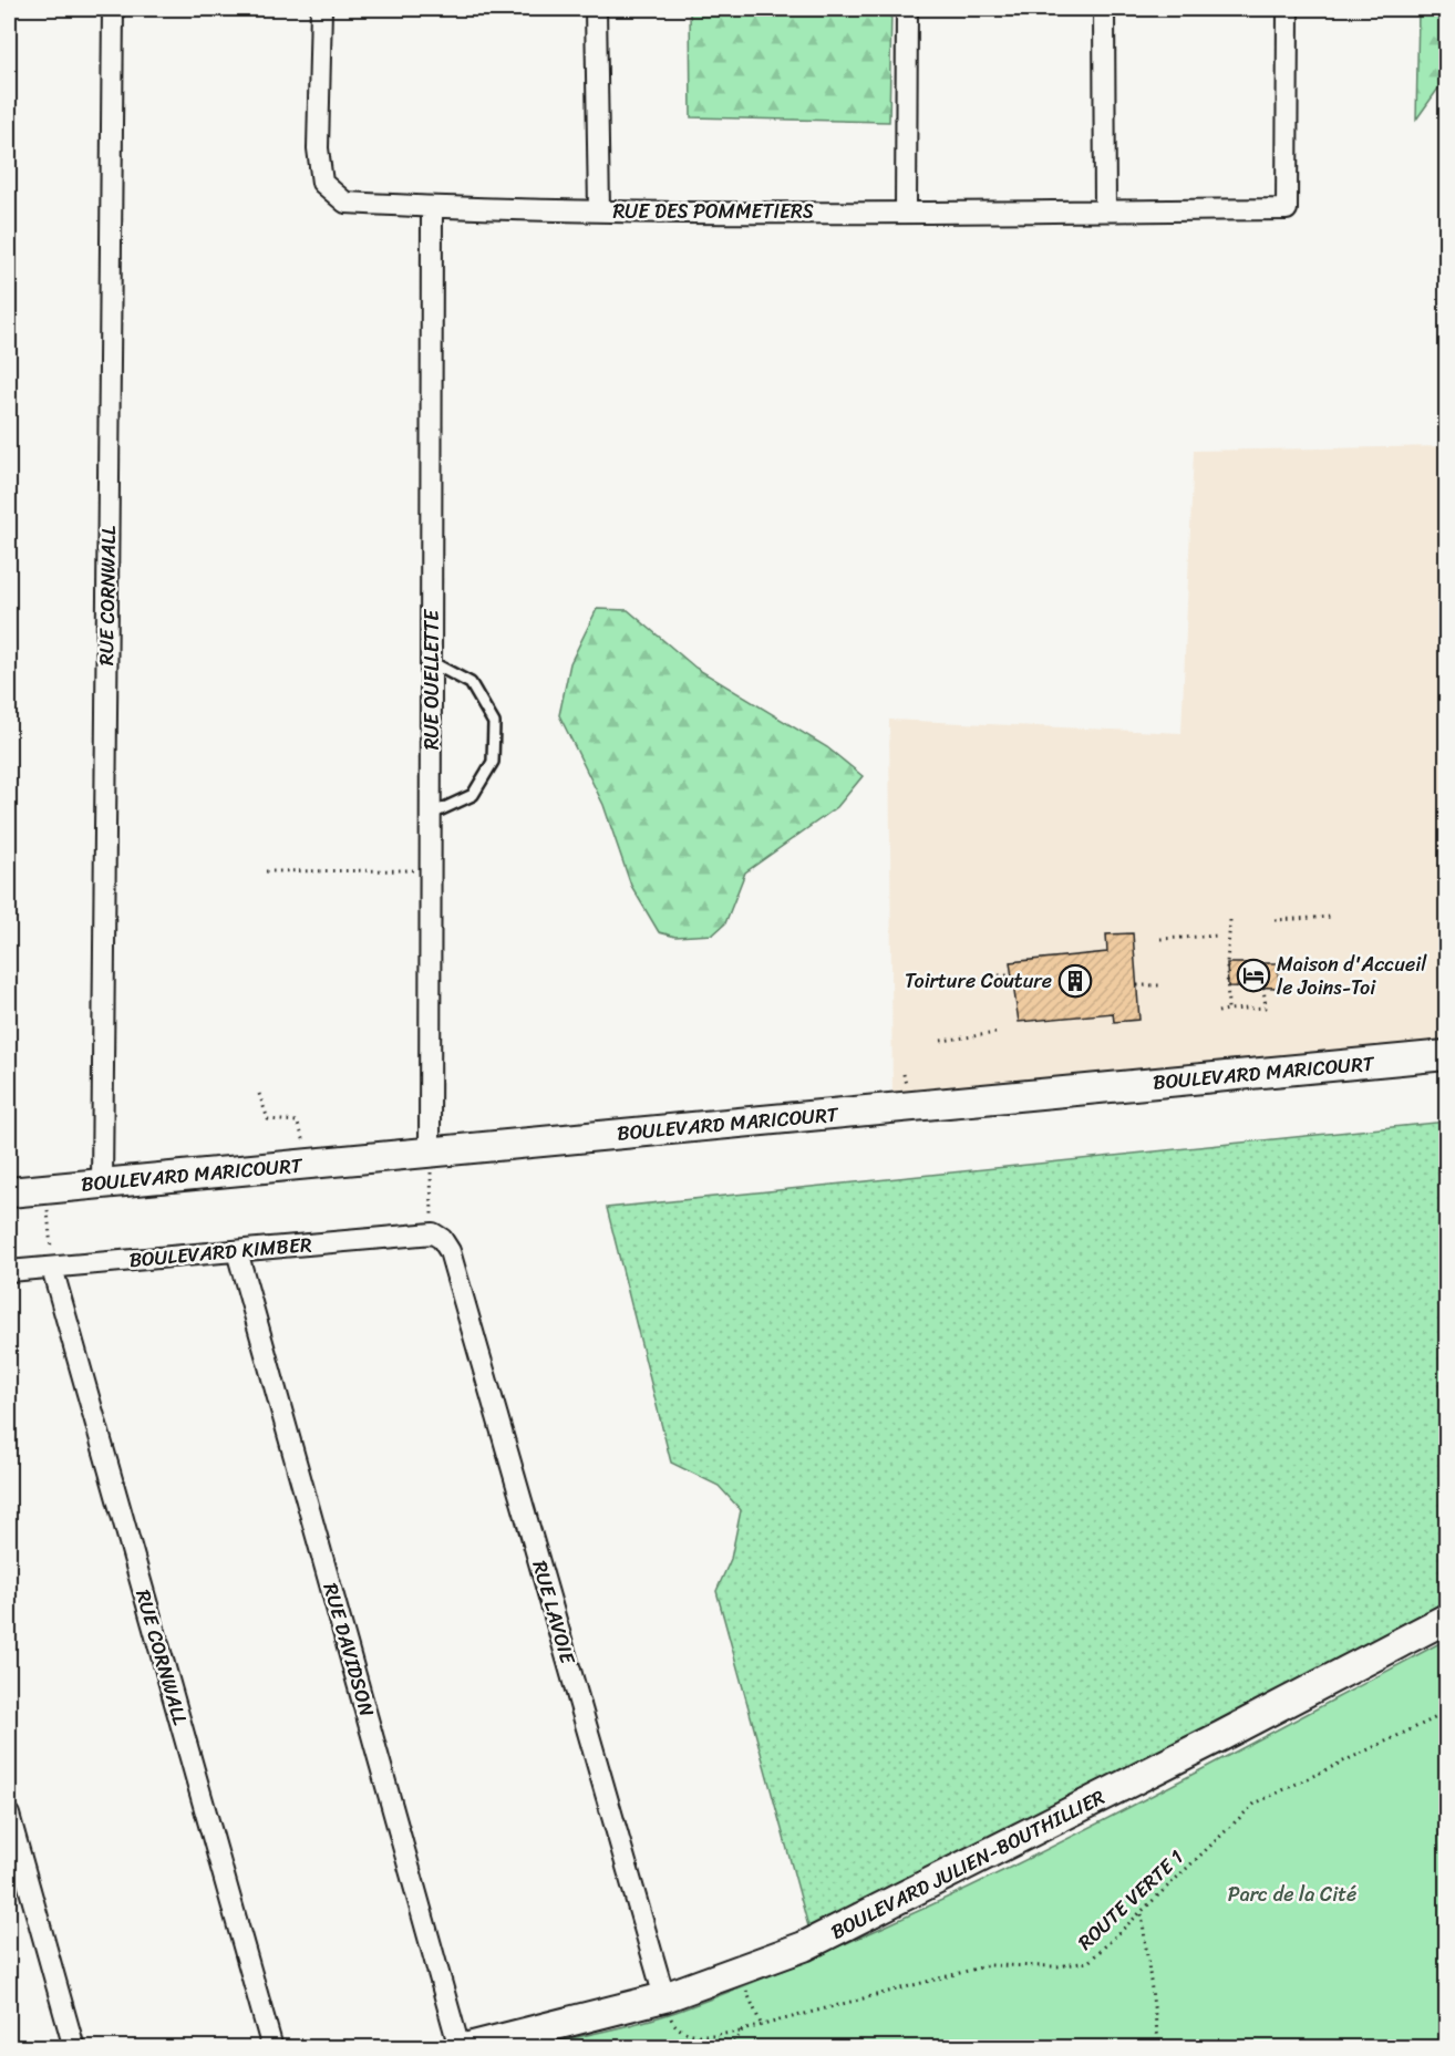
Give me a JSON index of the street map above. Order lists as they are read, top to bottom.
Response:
{
  "streets": {
    "street": [
      "RUE DES POMMETIERS",
      "RUE CORNWALL",
      "RUE OUELLETTE",
      "BOULEVARD MARICOURT",
      "BOULEVARD KIMBER",
      "RUE LAVOIE",
      "RUE DAVIDSON",
      "BOULEVARD JULIEN-BOUTHILLIER"
    ],
    "path": ["ROUTE VERTE 1"]
  },
  "crossings": [
    ["RUE DES POMMETIERS", "RUE OUELLETTE"],
    ["RUE CORNWALL", "BOULEVARD MARICOURT"],
    ["RUE CORNWALL", "BOULEVARD KIMBER"],
    ["RUE OUELLETTE", "BOULEVARD MARICOURT"],
    ["BOULEVARD KIMBER", "RUE LAVOIE"],
    ["BOULEVARD KIMBER", "RUE DAVIDSON"],
    ["RUE LAVOIE", "BOULEVARD JULIEN-BOUTHILLIER"],
    ["RUE LAVOIE", "ROUTE VERTE 1"],
    ["RUE DAVIDSON", "BOULEVARD JULIEN-BOUTHILLIER"],
    ["BOULEVARD JULIEN-BOUTHILLIER", "ROUTE VERTE 1"]
  ],
  "parks": ["Parc de la Cité"],
  "places": {
    "hotel": ["Maison d'Accueil le Joins-Toi"],
    "building": ["Toirture Couture"]
  }
}
